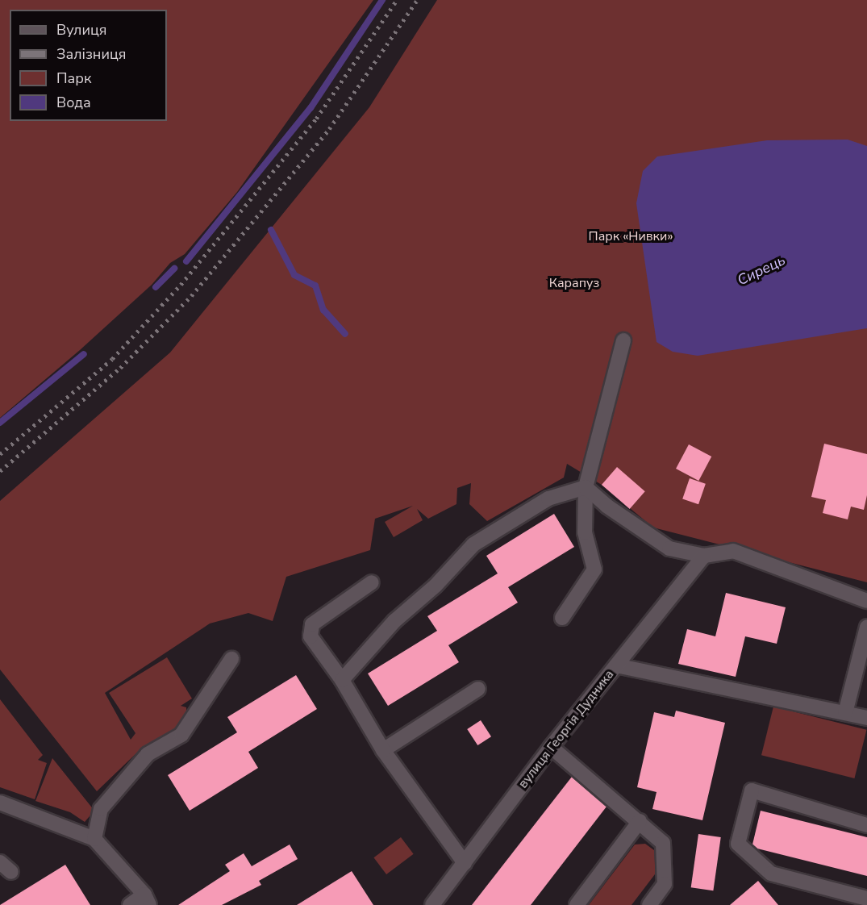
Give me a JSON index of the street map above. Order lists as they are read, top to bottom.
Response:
{
  "streets": {
    "street": ["вулиця Георгія Дудника"]
  },
  "water": ["Сирець"],
  "parks": ["Парк «Нивки»", "Карапуз"],
  "legend": [
    "Вулиця",
    "Залізниця",
    "Парк",
    "Вода"
  ]
}
